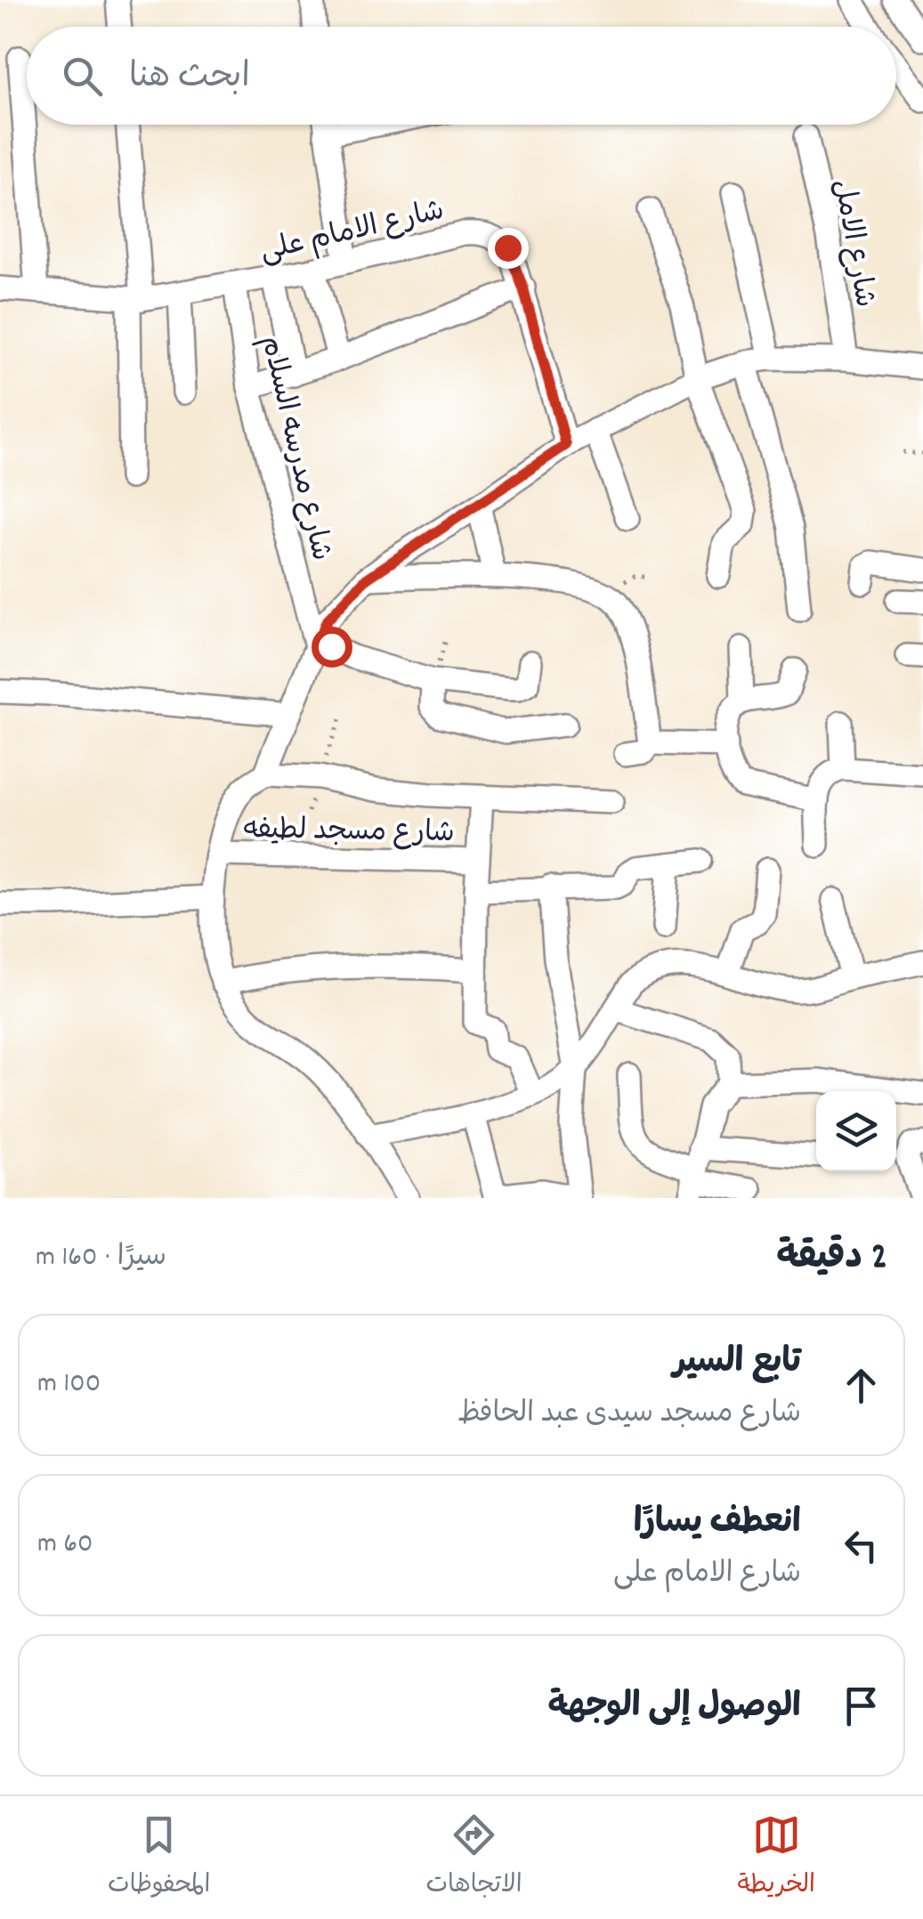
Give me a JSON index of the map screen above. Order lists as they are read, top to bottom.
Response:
{
  "streets": {
    "street": [
      "شارع الامام على",
      "شارع الامل",
      "شارع مدرسه السلام",
      "شارع مسجد لطيفه"
    ]
  },
  "crossings": [
    ["شارع الامام على", "شارع مدرسه السلام"]
  ],
  "page": {
    "search": "ابحث هنا",
    "heading": ["2 دقيقة", "سيرًا · 160 m"],
    "list": [
      ["تابع السير", "شارع مسجد سيدى عبد الحافظ", "100 m"],
      ["انعطف يسارًا", "شارع الامام على", "60 m"],
      "الوصول إلى الوجهة"
    ],
    "nav": ["الخريطة", "الاتجاهات", "المحفوظات"]
  }
}
